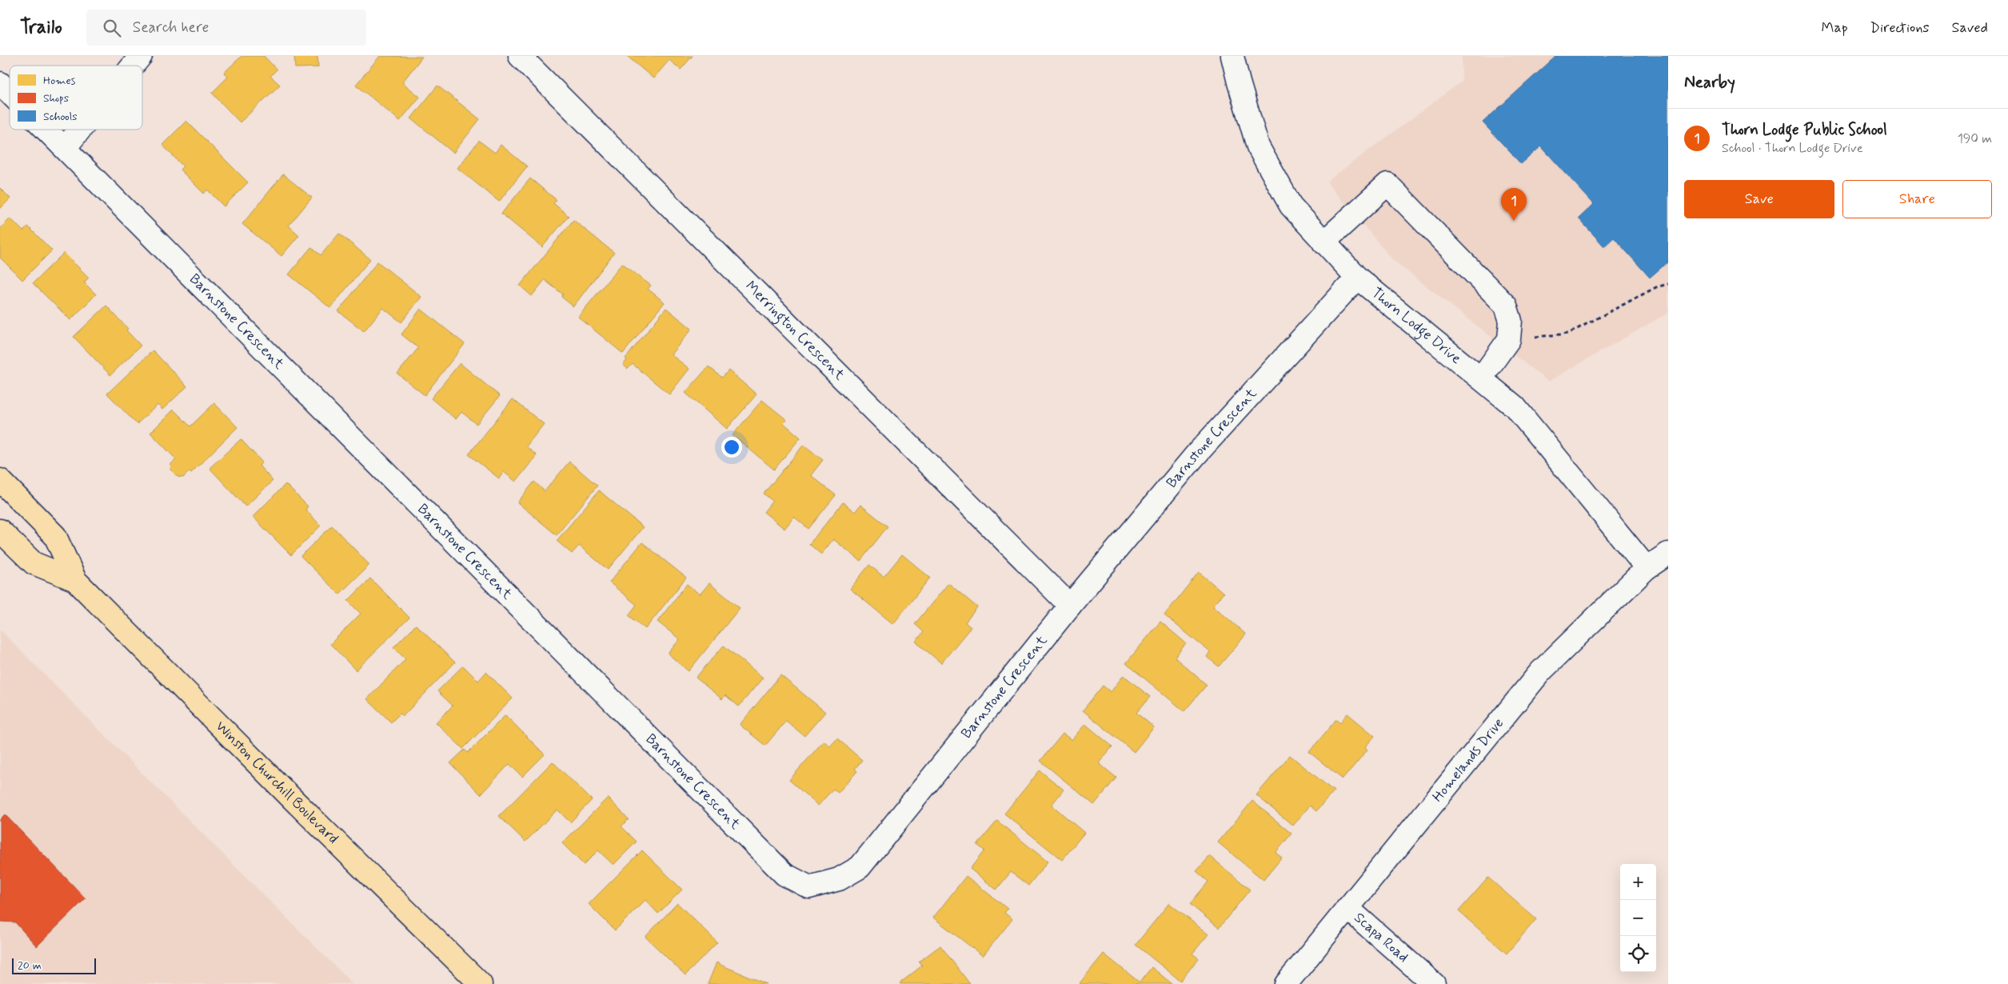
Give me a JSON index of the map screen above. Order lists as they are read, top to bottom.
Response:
{
  "streets": {
    "main road": ["Winston Churchill Boulevard"],
    "street": [
      "Barnstone Crescent",
      "Thorn Lodge Drive",
      "Merrington Crescent",
      "Homelands Drive",
      "Scapa Road"
    ]
  },
  "crossings": [
    ["Barnstone Crescent", "Thorn Lodge Drive"],
    ["Barnstone Crescent", "Merrington Crescent"],
    ["Thorn Lodge Drive", "Homelands Drive"],
    ["Homelands Drive", "Scapa Road"]
  ],
  "legend": ["Homes", "Shops", "Schools"],
  "scale_bar": "20 m",
  "page": {
    "header": "Trailo",
    "search": "Search here",
    "nav": ["Map", "Directions", "Saved"],
    "heading": "Nearby",
    "list": [
      {
        "mark": "1",
        "name": "Thorn Lodge Public School",
        "note": "School · Thorn Lodge Drive",
        "value": "190 m"
      }
    ],
    "buttons": ["Save", "Share"],
    "pins": "1",
    "map_buttons": ["+", "−"],
    "scale": "20 m"
  }
}
